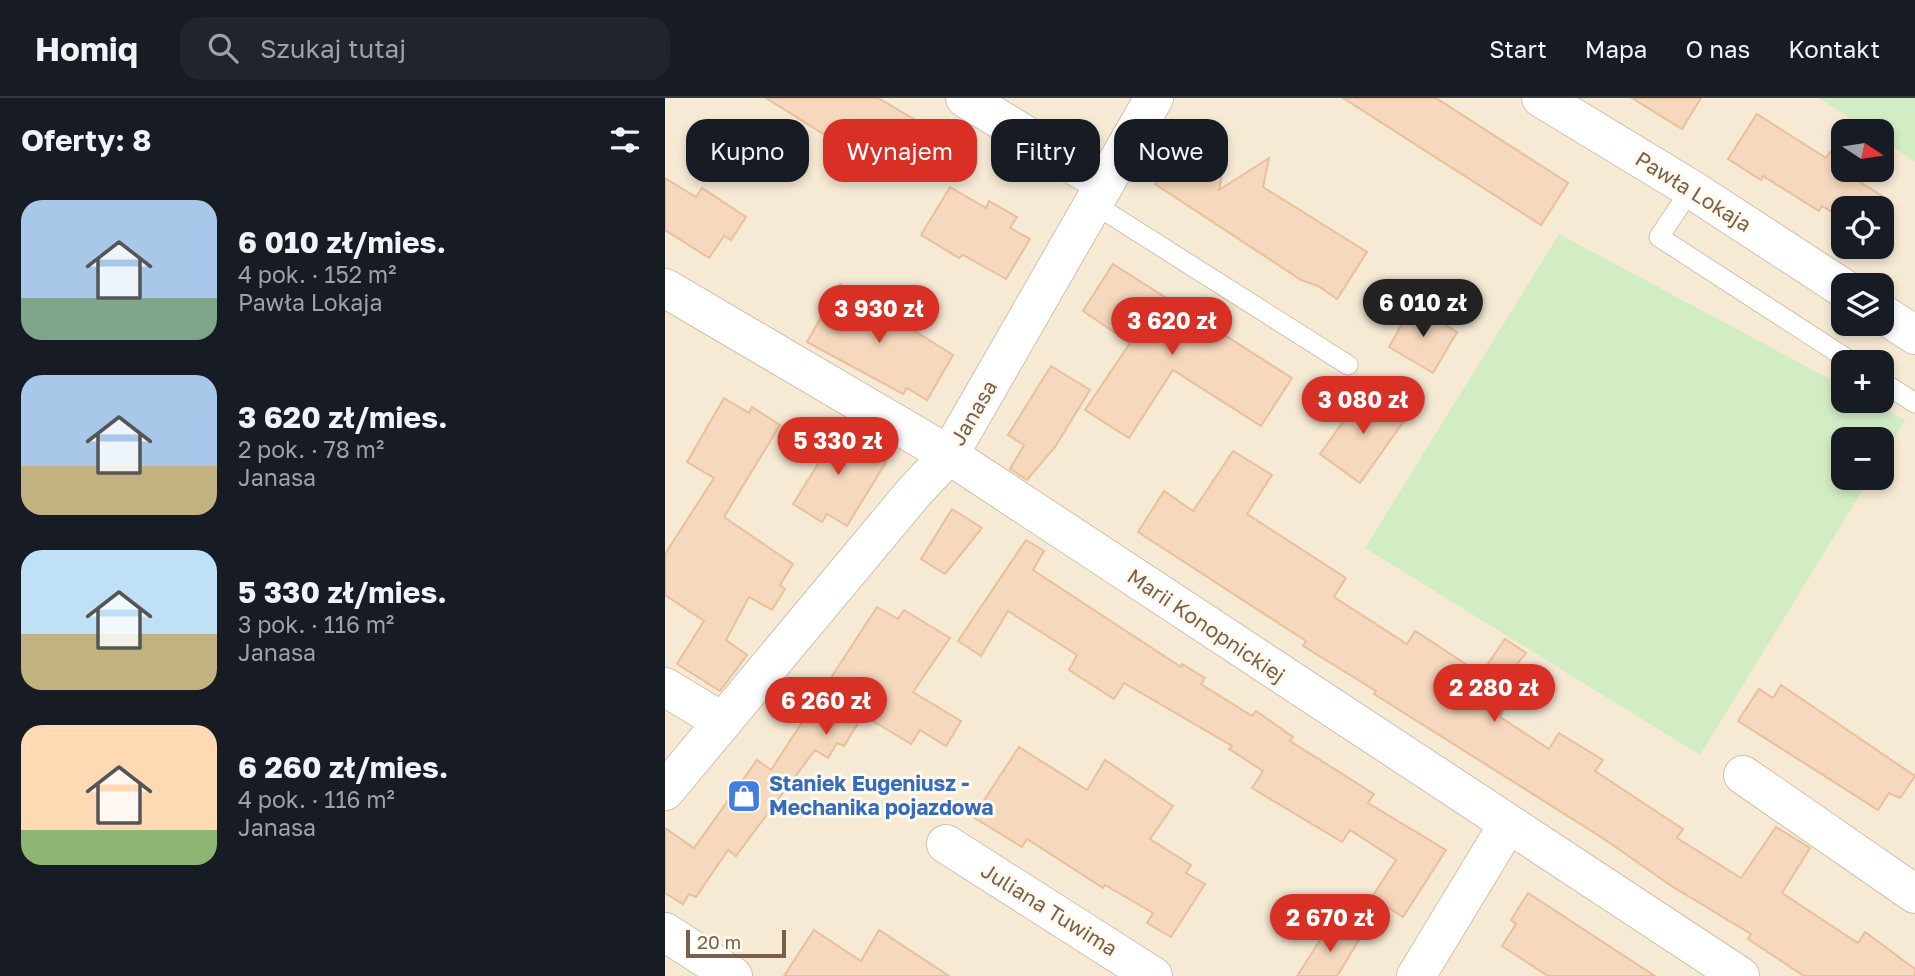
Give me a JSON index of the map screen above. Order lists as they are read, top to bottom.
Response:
{
  "streets": {
    "street": [
      "Pawła Lokaja",
      "Janasa",
      "Marii Konopnickiej",
      "Juliana Tuwima"
    ]
  },
  "crossings": [
    ["Janasa", "Marii Konopnickiej"]
  ],
  "places": {
    "shop": ["Staniek Eugeniusz - Mechanika pojazdowa"]
  },
  "scale_bar": "20 m",
  "north": "right",
  "page": {
    "header": "Homiq",
    "search": "Szukaj tutaj",
    "nav": [
      "Start",
      "Mapa",
      "O nas",
      "Kontakt"
    ],
    "heading": "Oferty: 8",
    "map_buttons": ["+", "−"],
    "chip": [
      "Kupno",
      "Wynajem",
      "Filtry",
      "Nowe"
    ],
    "list": [
      {
        "name": "6 010 zł/mies.",
        "note": "4 pok. · 152 m² · Pawła Lokaja"
      },
      {
        "name": "3 620 zł/mies.",
        "note": "2 pok. · 78 m² · Janasa"
      },
      {
        "name": "5 330 zł/mies.",
        "note": "3 pok. · 116 m² · Janasa"
      },
      {
        "name": "6 260 zł/mies.",
        "note": "4 pok. · 116 m² · Janasa"
      }
    ],
    "price": [
      "6 010 zł",
      "3 930 zł",
      "3 620 zł",
      "3 080 zł",
      "5 330 zł",
      "2 280 zł",
      "6 260 zł",
      "2 670 zł"
    ],
    "scale": "20 m"
  }
}
